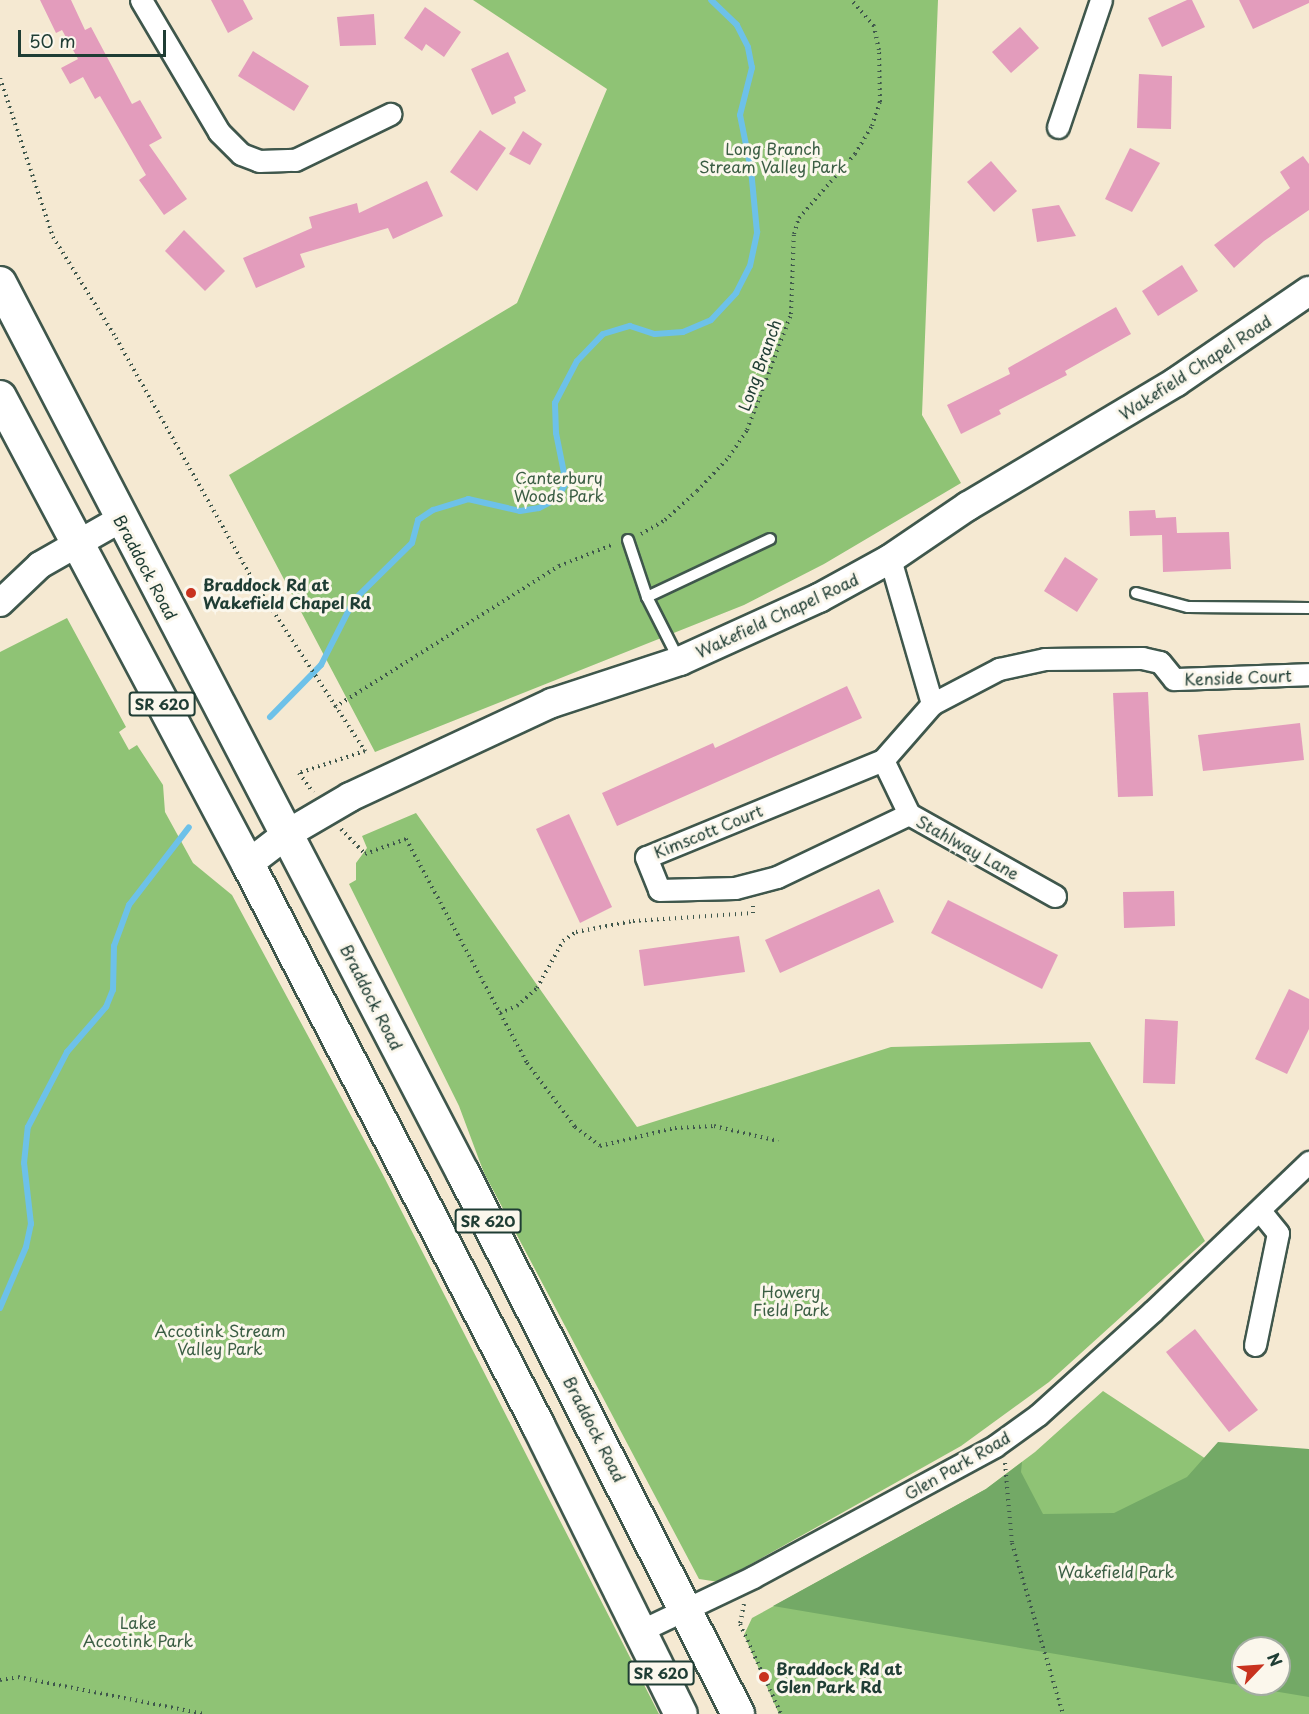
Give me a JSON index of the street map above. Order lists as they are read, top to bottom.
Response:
{
  "streets": {
    "main road": ["Wakefield Chapel Road", "Braddock Road", "SR 620"],
    "street": [
      "Kenside Court",
      "Kimscott Court",
      "Stahlway Lane",
      "Glen Park Road"
    ],
    "path": ["Long Branch"]
  },
  "crossings": [
    ["Wakefield Chapel Road", "Braddock Road"],
    ["Wakefield Chapel Road", "SR 620"],
    ["Braddock Road", "Glen Park Road"],
    ["SR 620", "Glen Park Road"],
    ["Kimscott Court", "Stahlway Lane"]
  ],
  "parks": [
    "Long Branch Stream Valley Park",
    "Canterbury Woods Park",
    "Howery Field Park",
    "Accotink Stream Valley Park",
    "Wakefield Park",
    "Lake Accotink Park"
  ],
  "places": ["Braddock Rd at Wakefield Chapel Rd", "Braddock Rd at Glen Park Rd"],
  "scale_bar": "50 m",
  "north": "top right"
}
